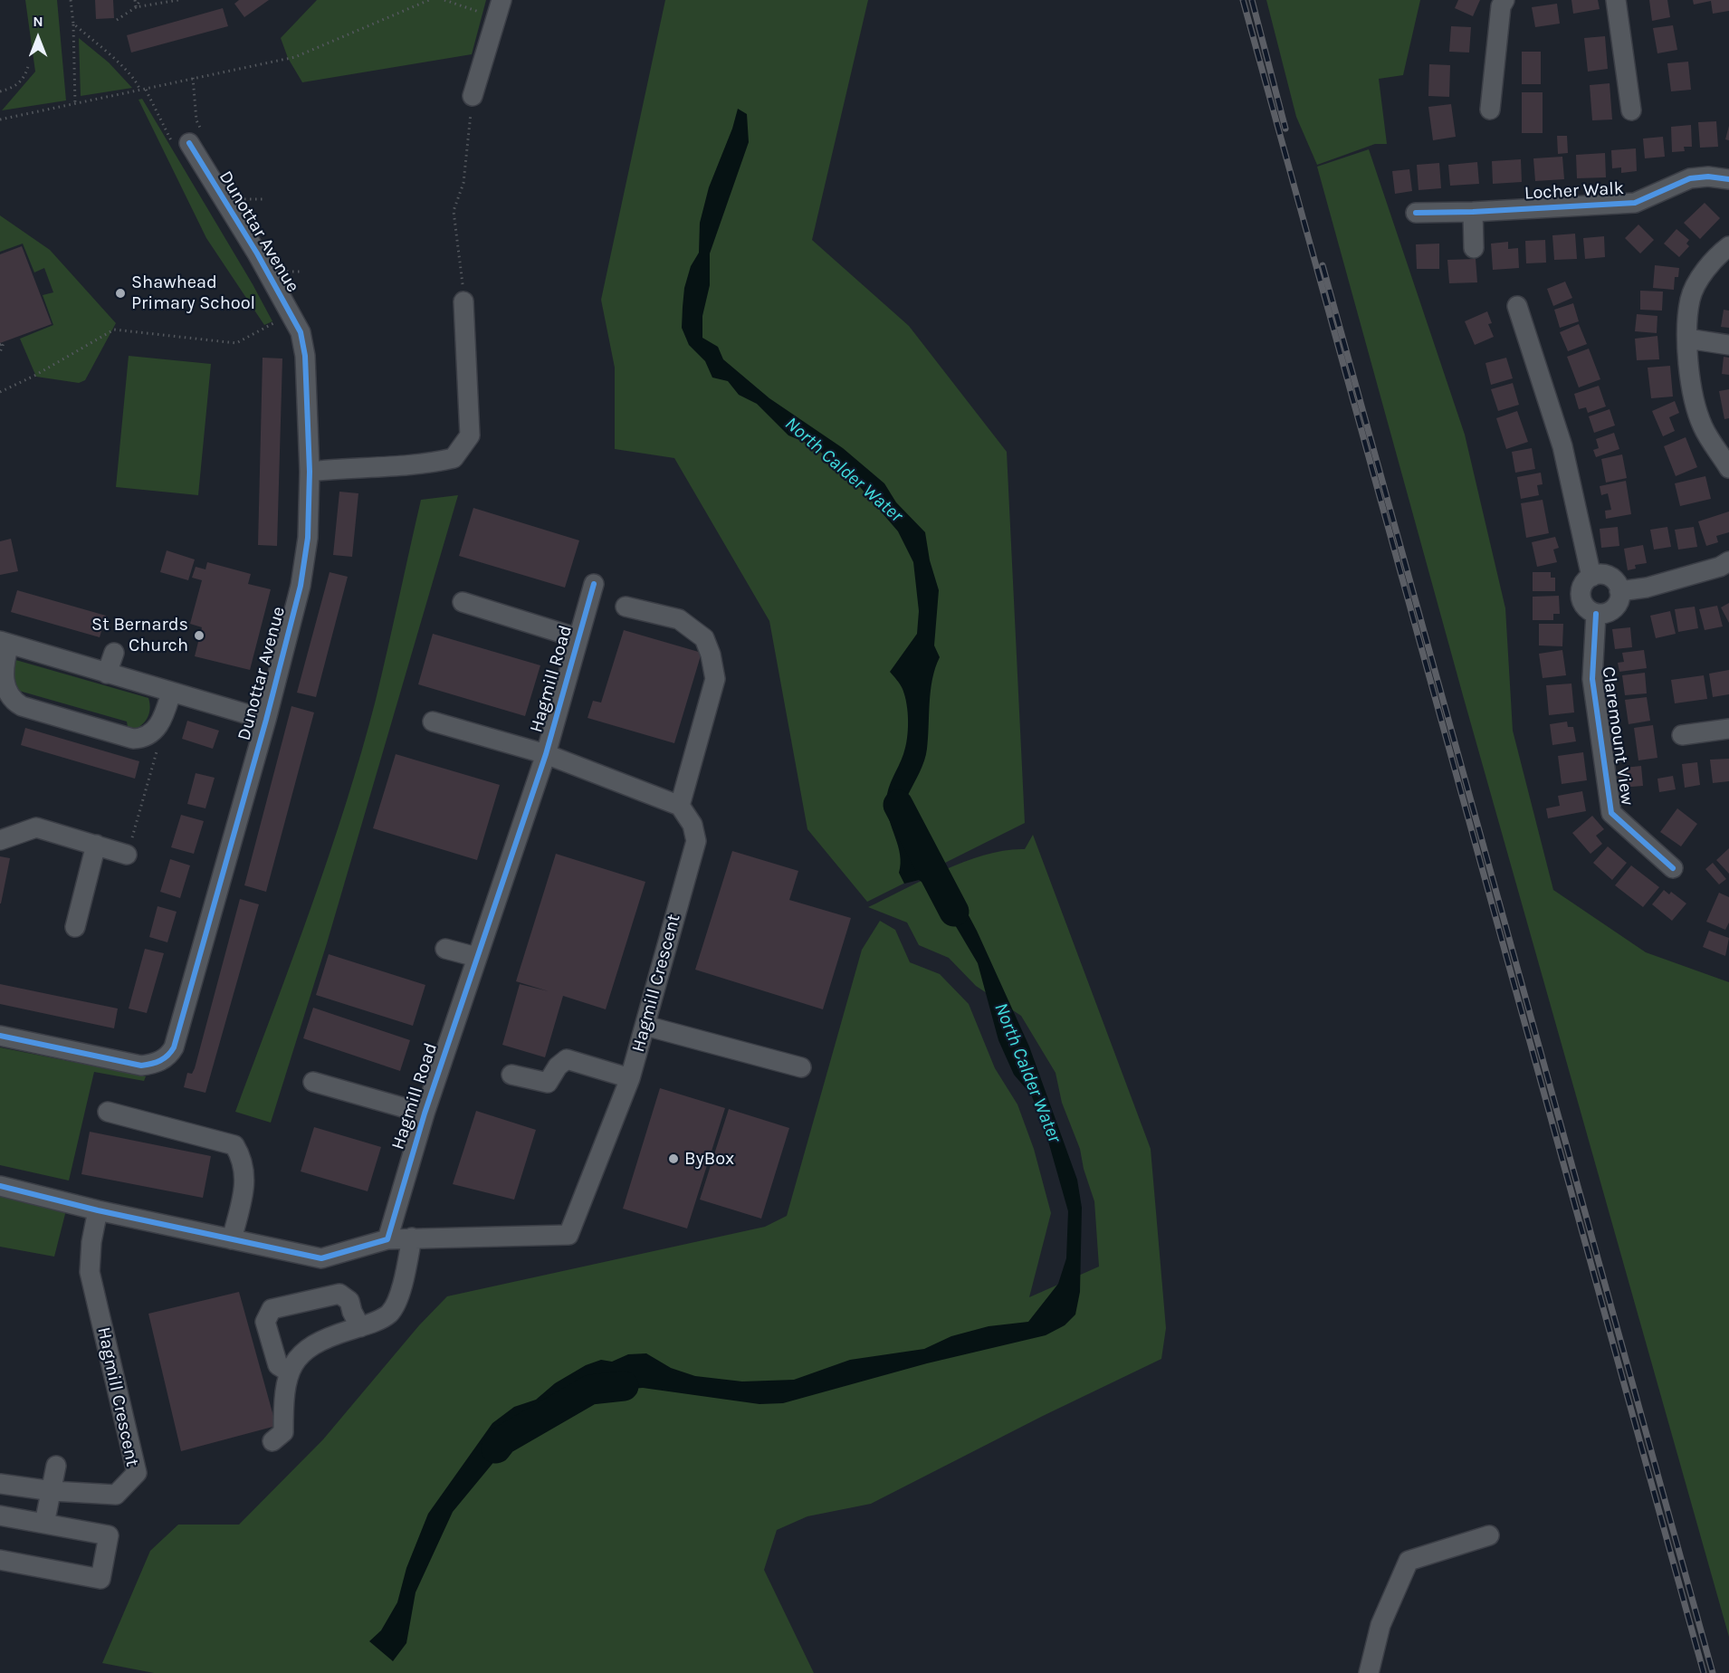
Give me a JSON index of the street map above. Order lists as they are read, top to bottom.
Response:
{
  "streets": {
    "street": [
      "Locher Walk",
      "Dunottar Avenue",
      "Hagmill Road",
      "Claremount View",
      "Hagmill Crescent"
    ]
  },
  "crossings": [
    ["Hagmill Road", "Hagmill Crescent"]
  ],
  "water": ["North Calder Water"],
  "places": ["Shawhead Primary School", "St Bernards Church", "ByBox"],
  "north": "top"
}
